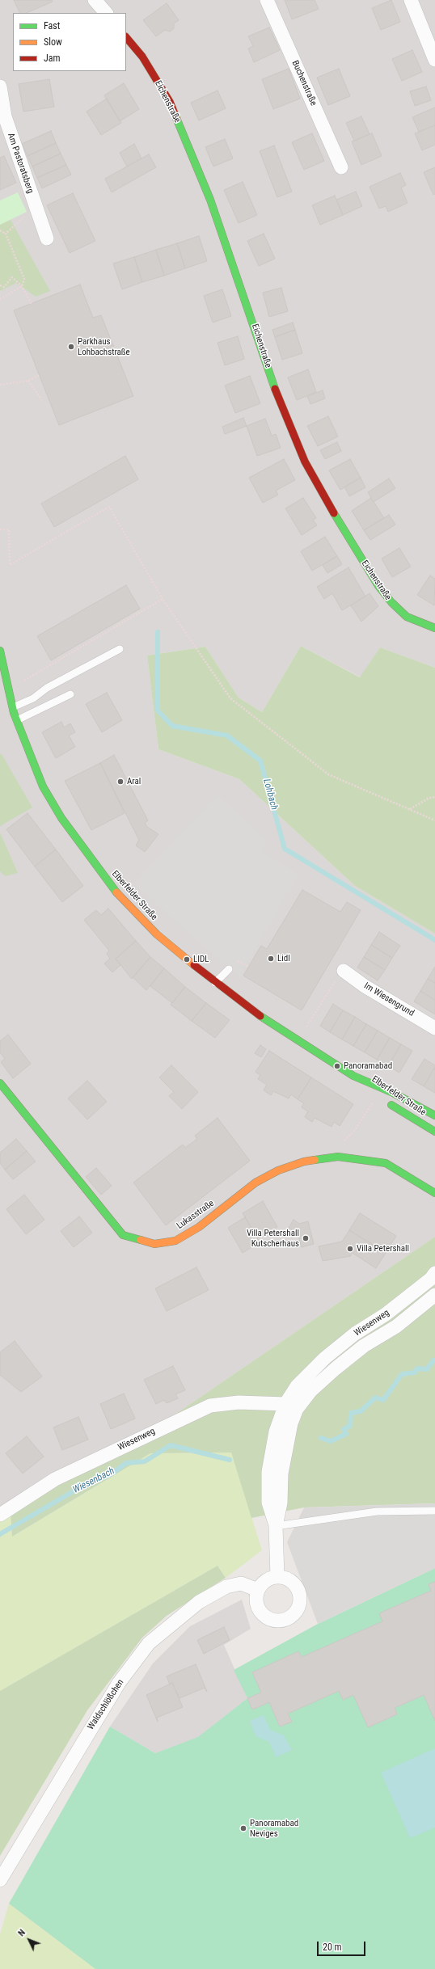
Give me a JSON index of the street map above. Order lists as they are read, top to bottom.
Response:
{
  "streets": {
    "street": [
      "Buchenstraße",
      "Eichenstraße",
      "Am Pastoratsberg",
      "Elberfelder Straße",
      "Im Wiesengrund",
      "Lukasstraße",
      "Wiesenweg",
      "Waldschlößchen"
    ]
  },
  "crossings": [
    ["Wiesenweg", "Waldschlößchen"]
  ],
  "water": ["Lohbach", "Wiesenbach"],
  "places": [
    "Parkhaus Lohbachstraße",
    "Aral",
    "Lidl",
    "LIDL",
    "Panoramabad",
    "Villa Petershall Kutscherhaus",
    "Villa Petershall",
    "Panoramabad Neviges"
  ],
  "legend": ["Fast", "Slow", "Jam"],
  "scale_bar": "20 m",
  "north": "top left"
}
